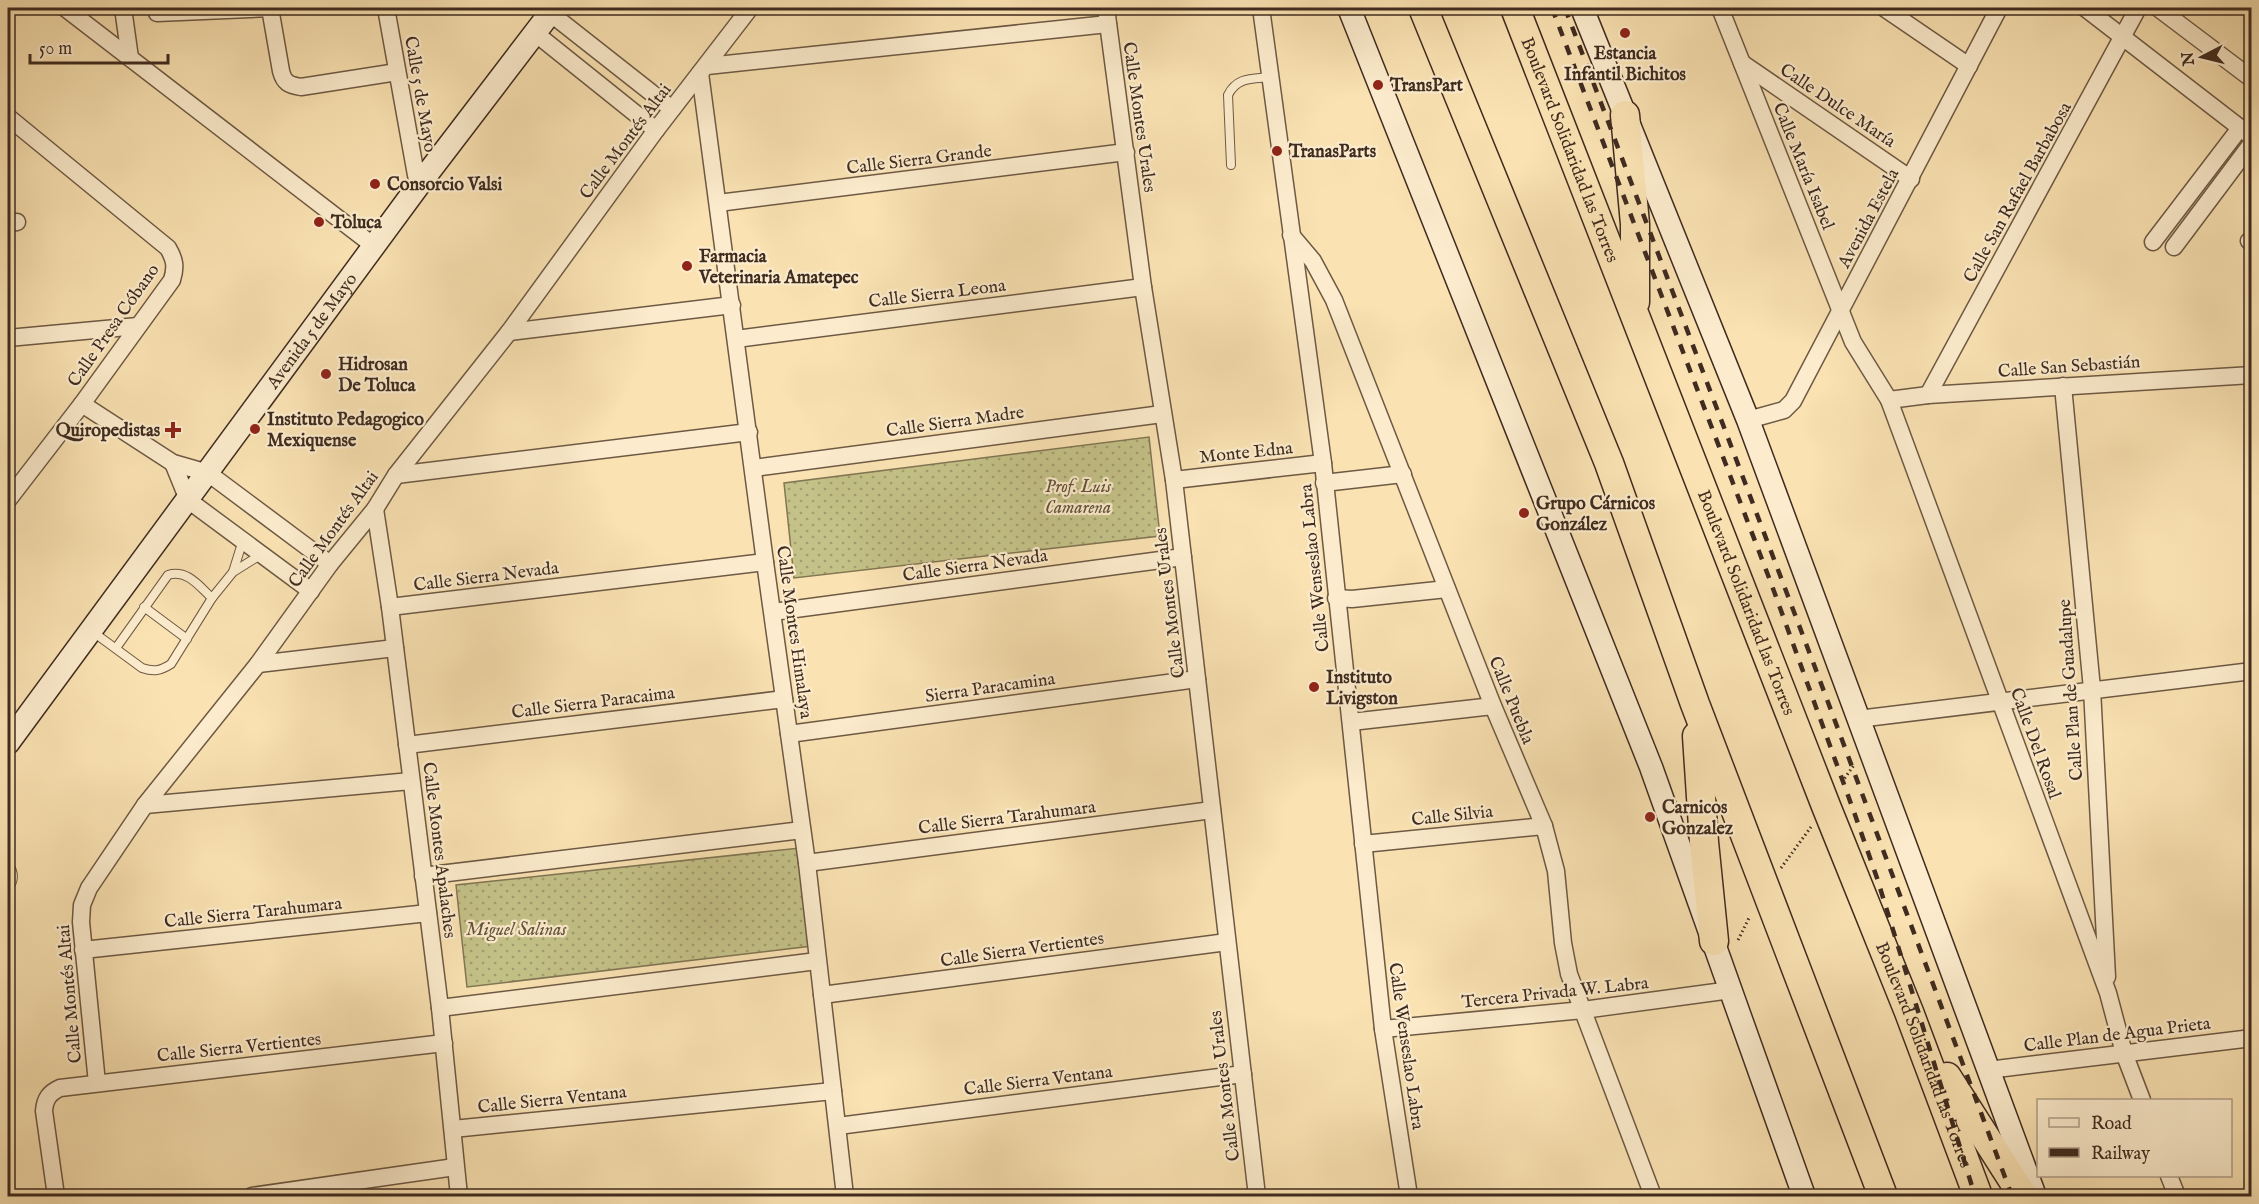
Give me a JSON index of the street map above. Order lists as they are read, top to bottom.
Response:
{
  "streets": {
    "highway": ["Boulevard Solidaridad las Torres"],
    "main road": ["Avenida 5 de Mayo"],
    "street": [
      "Calle 5 de Mayo",
      "Calle Dulce María",
      "Calle Montes Urales",
      "Calle Montés Altai",
      "Calle Sierra Grande",
      "Calle María Isabel",
      "Calle San Rafael Barbabosa",
      "Avenida Estela",
      "Calle Sierra Leona",
      "Calle Presa Cóbano",
      "Calle San Sebastián",
      "Calle Sierra Madre",
      "Monte Edna",
      "Calle Sierra Nevada",
      "Calle Wenseslao Labra",
      "Calle Montes Himalaya",
      "Sierra Paracamina",
      "Calle Plan de Guadalupe",
      "Calle Puebla",
      "Calle Sierra Paracaima",
      "Calle Del Rosal",
      "Calle Silvia",
      "Calle Sierra Tarahumara",
      "Calle Montes Apalaches",
      "Calle Sierra Vertientes",
      "Tercera Privada W. Labra",
      "Calle Plan de Agua Prieta",
      "Calle Sierra Ventana"
    ]
  },
  "crossings": [
    ["Calle 5 de Mayo", "Avenida 5 de Mayo"],
    ["Calle Dulce María", "Calle María Isabel"],
    ["Calle Dulce María", "Avenida Estela"],
    ["Calle Montes Urales", "Calle Sierra Grande"],
    ["Calle Montes Urales", "Calle Sierra Leona"],
    ["Calle Montes Urales", "Calle Sierra Madre"],
    ["Calle Montes Urales", "Monte Edna"],
    ["Calle Montes Urales", "Calle Sierra Nevada"],
    ["Calle Montes Urales", "Sierra Paracamina"],
    ["Calle Montes Urales", "Calle Sierra Tarahumara"],
    ["Calle Montes Urales", "Calle Sierra Vertientes"],
    ["Calle Montes Urales", "Calle Sierra Ventana"],
    ["Calle Montés Altai", "Calle Montes Himalaya"],
    ["Calle Montés Altai", "Calle Sierra Tarahumara"],
    ["Calle Montés Altai", "Calle Montes Apalaches"],
    ["Calle Montés Altai", "Calle Sierra Vertientes"],
    ["Calle Sierra Grande", "Calle Montes Himalaya"],
    ["Calle María Isabel", "Avenida Estela"],
    ["Calle María Isabel", "Calle San Sebastián"],
    ["Calle María Isabel", "Calle Del Rosal"],
    ["Calle San Rafael Barbabosa", "Calle San Sebastián"],
    ["Calle Sierra Leona", "Calle Montes Himalaya"],
    ["Calle San Sebastián", "Calle Plan de Guadalupe"],
    ["Calle San Sebastián", "Calle Del Rosal"],
    ["Calle Sierra Madre", "Calle Montes Himalaya"],
    ["Monte Edna", "Calle Wenseslao Labra"],
    ["Calle Sierra Nevada", "Calle Montes Himalaya"],
    ["Calle Sierra Nevada", "Calle Montes Apalaches"],
    ["Calle Wenseslao Labra", "Calle Puebla"],
    ["Calle Wenseslao Labra", "Calle Silvia"],
    ["Calle Wenseslao Labra", "Tercera Privada W. Labra"],
    ["Calle Montes Himalaya", "Sierra Paracamina"],
    ["Calle Montes Himalaya", "Calle Sierra Paracaima"],
    ["Calle Montes Himalaya", "Calle Sierra Tarahumara"],
    ["Calle Montes Himalaya", "Calle Sierra Vertientes"],
    ["Calle Montes Himalaya", "Calle Sierra Ventana"],
    ["Calle Plan de Guadalupe", "Calle Del Rosal"],
    ["Calle Puebla", "Calle Silvia"],
    ["Calle Puebla", "Tercera Privada W. Labra"],
    ["Calle Sierra Paracaima", "Calle Montes Apalaches"],
    ["Calle Del Rosal", "Calle Plan de Agua Prieta"],
    ["Calle Sierra Tarahumara", "Calle Montes Apalaches"],
    ["Calle Montes Apalaches", "Calle Sierra Vertientes"],
    ["Calle Montes Apalaches", "Calle Sierra Ventana"]
  ],
  "parks": ["Prof. Luis Camarena", "Miguel Salinas"],
  "places": {
    "other": [
      "Estancia Infantil Bichitos",
      "TransPart",
      "TranasParts",
      "Consorcio Valsi",
      "Toluca",
      "Farmacia Veterinaria Amatepec",
      "Hidrosan De Toluca",
      "Instituto Pedagogico Mexiquense",
      "Grupo Cárnicos González",
      "Instituto Livigston",
      "Carnicos Gonzalez"
    ],
    "health": ["Quiropedistas"]
  },
  "legend": ["Road", "Railway"],
  "scale_bar": "50 m",
  "north": "left"
}
